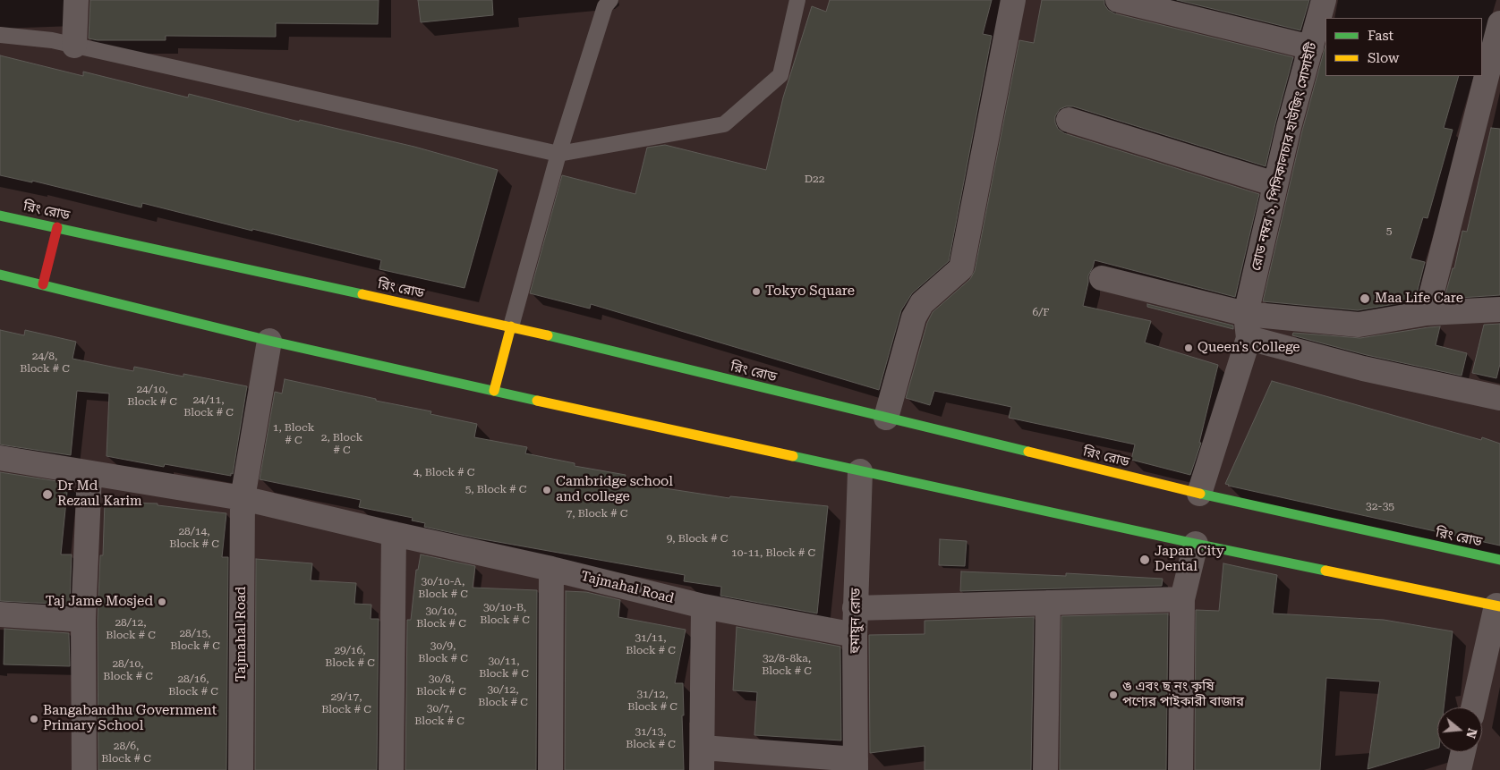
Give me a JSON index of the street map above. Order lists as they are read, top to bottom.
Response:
{
  "streets": {
    "main road": ["রিং রোড"],
    "street": ["রোড নম্বর ১, পিসিকালচার হাউজিং সোসাইটি", "Tajmahal Road", "হুমায়ুন রোড"]
  },
  "crossings": [
    ["Tajmahal Road", "হুমায়ুন রোড"]
  ],
  "places": [
    "Tokyo Square",
    "Maa Life Care",
    "Queen's College",
    "Cambridge school and college",
    "Dr Md Rezaul Karim",
    "Japan City Dental",
    "Taj Jame Mosjed",
    "ঙ এবং ছ নং কৃষি পণ্যের পাইকারী বাজার",
    "Bangabandhu Government Primary School"
  ],
  "house_numbers": [
    "D22",
    "5",
    "6/F",
    "24/8, Block # C",
    "24/10, Block # C",
    "24/11, Block # C",
    "1, Block # C",
    "2, Block # C",
    "4, Block # C",
    "5, Block # C",
    "32-35",
    "7, Block # C",
    "28/14, Block # C",
    "9, Block # C",
    "10-11, Block # C",
    "30/10-A, Block # C",
    "30/10-B, Block # C",
    "30/10, Block # C",
    "28/12, Block # C",
    "28/15, Block # C",
    "31/11, Block # C",
    "30/9, Block # C",
    "29/16, Block # C",
    "32/8-8ka, Block # C",
    "30/11, Block # C",
    "28/10, Block # C",
    "28/16, Block # C",
    "30/8, Block # C",
    "30/12, Block # C",
    "31/12, Block # C",
    "29/17, Block # C",
    "30/7, Block # C",
    "31/13, Block # C",
    "28/6, Block # C"
  ],
  "legend": ["Fast", "Slow"],
  "north": "right"
}
